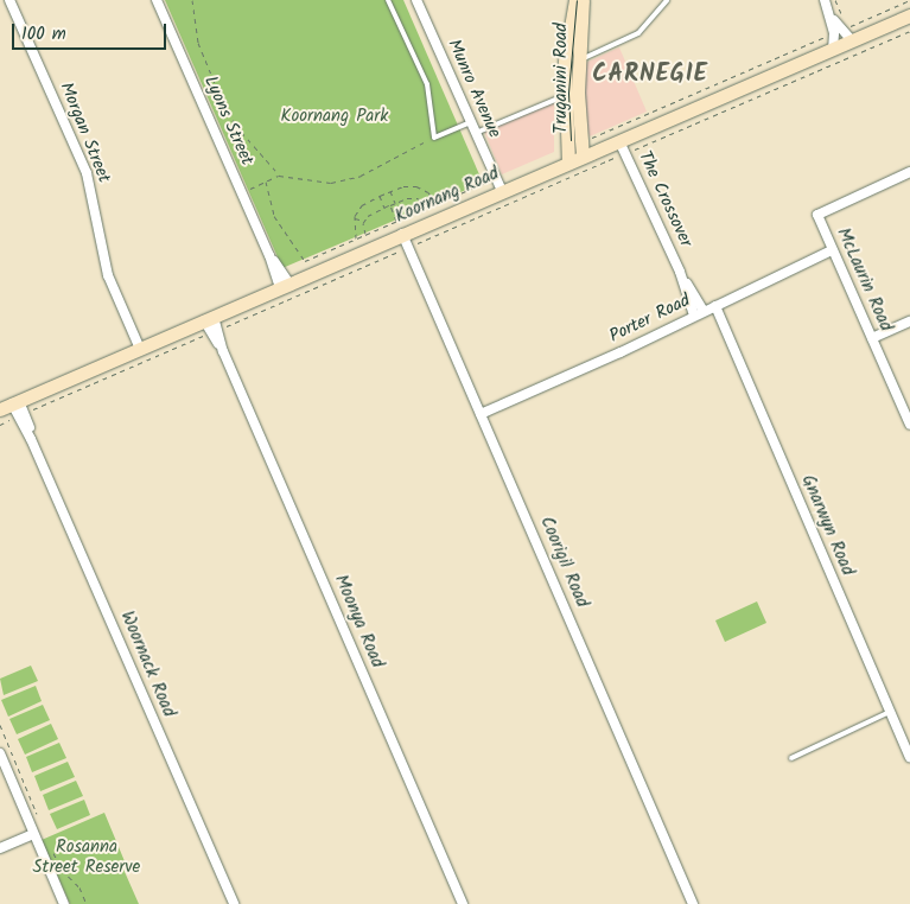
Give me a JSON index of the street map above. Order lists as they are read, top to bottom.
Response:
{
  "streets": {
    "street": [
      "Truganini Road",
      "Munro Avenue",
      "Lyons Street",
      "Morgan Street",
      "Koornang Road",
      "The Crossover",
      "McLaurin Road",
      "Porter Road",
      "Gnarwyn Road",
      "Coorigil Road",
      "Moonya Road",
      "Woornack Road"
    ]
  },
  "crossings": [
    ["Truganini Road", "Koornang Road"],
    ["Munro Avenue", "Koornang Road"],
    ["Lyons Street", "Koornang Road"],
    ["Morgan Street", "Koornang Road"],
    ["Koornang Road", "The Crossover"],
    ["Koornang Road", "Coorigil Road"],
    ["Koornang Road", "Moonya Road"],
    ["Koornang Road", "Woornack Road"],
    ["The Crossover", "Porter Road"],
    ["McLaurin Road", "Porter Road"],
    ["Porter Road", "Gnarwyn Road"],
    ["Porter Road", "Coorigil Road"]
  ],
  "districts": ["CARNEGIE"],
  "parks": ["Koornang Park", "Rosanna Street Reserve"],
  "scale_bar": "100 m"
}
